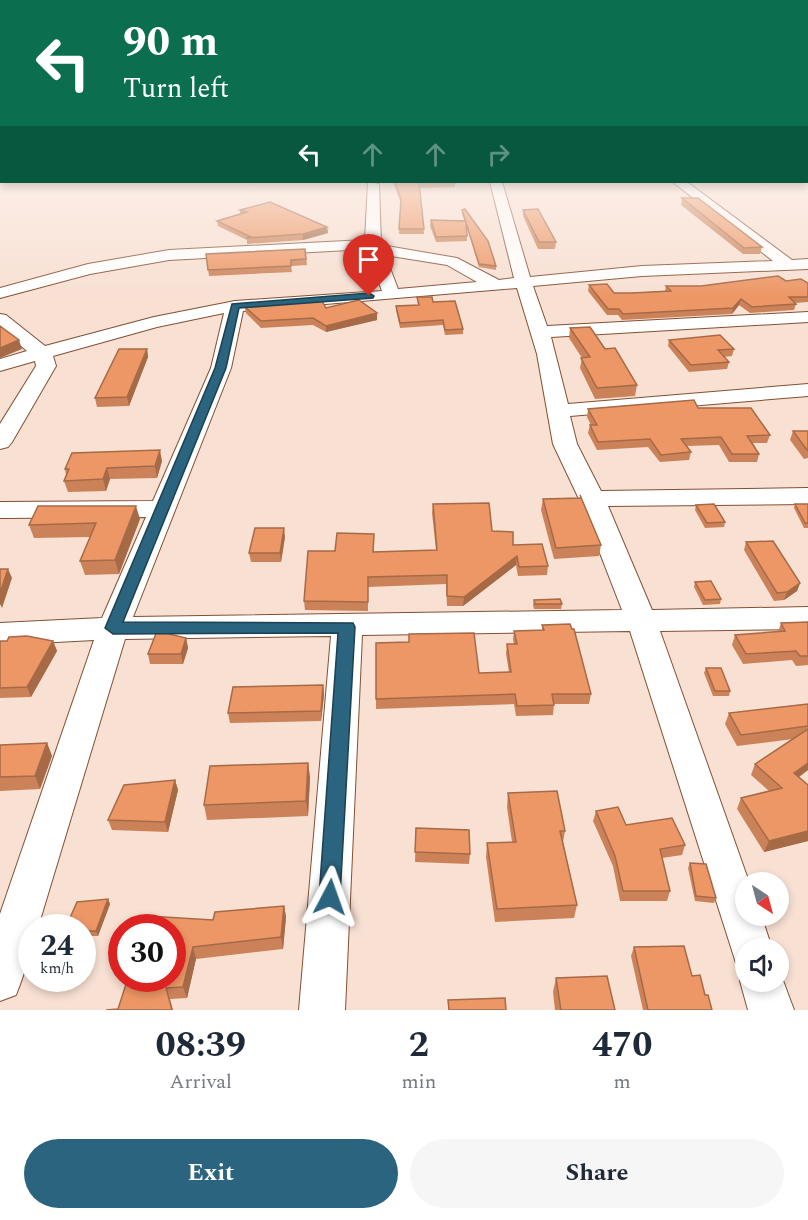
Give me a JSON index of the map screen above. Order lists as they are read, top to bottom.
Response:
{
  "north": "bottom right",
  "page": {
    "turn": ["90 m", "Turn left"],
    "speed": "24 km/h",
    "limit": "30",
    "eta": [
      "08:39",
      "Arrival",
      "2",
      "min",
      "470",
      "m"
    ],
    "buttons": ["Exit", "Share"]
  }
}
